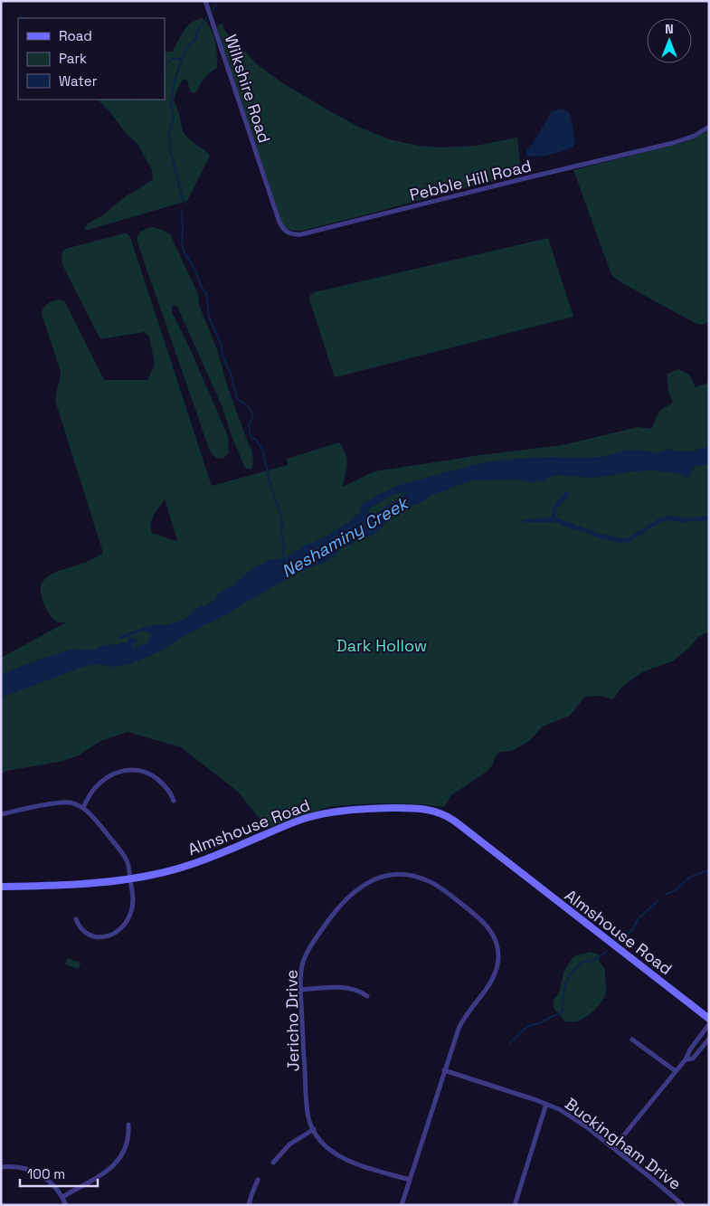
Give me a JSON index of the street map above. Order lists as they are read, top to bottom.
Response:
{
  "streets": {
    "main road": ["Almshouse Road"],
    "street": [
      "Wilkshire Road",
      "Pebble Hill Road",
      "Jericho Drive",
      "Buckingham Drive"
    ]
  },
  "crossings": [
    ["Wilkshire Road", "Pebble Hill Road"],
    ["Jericho Drive", "Buckingham Drive"]
  ],
  "water": ["Neshaminy Creek"],
  "parks": ["Dark Hollow"],
  "legend": ["Road", "Park", "Water"],
  "scale_bar": "100 m",
  "north": "top"
}
